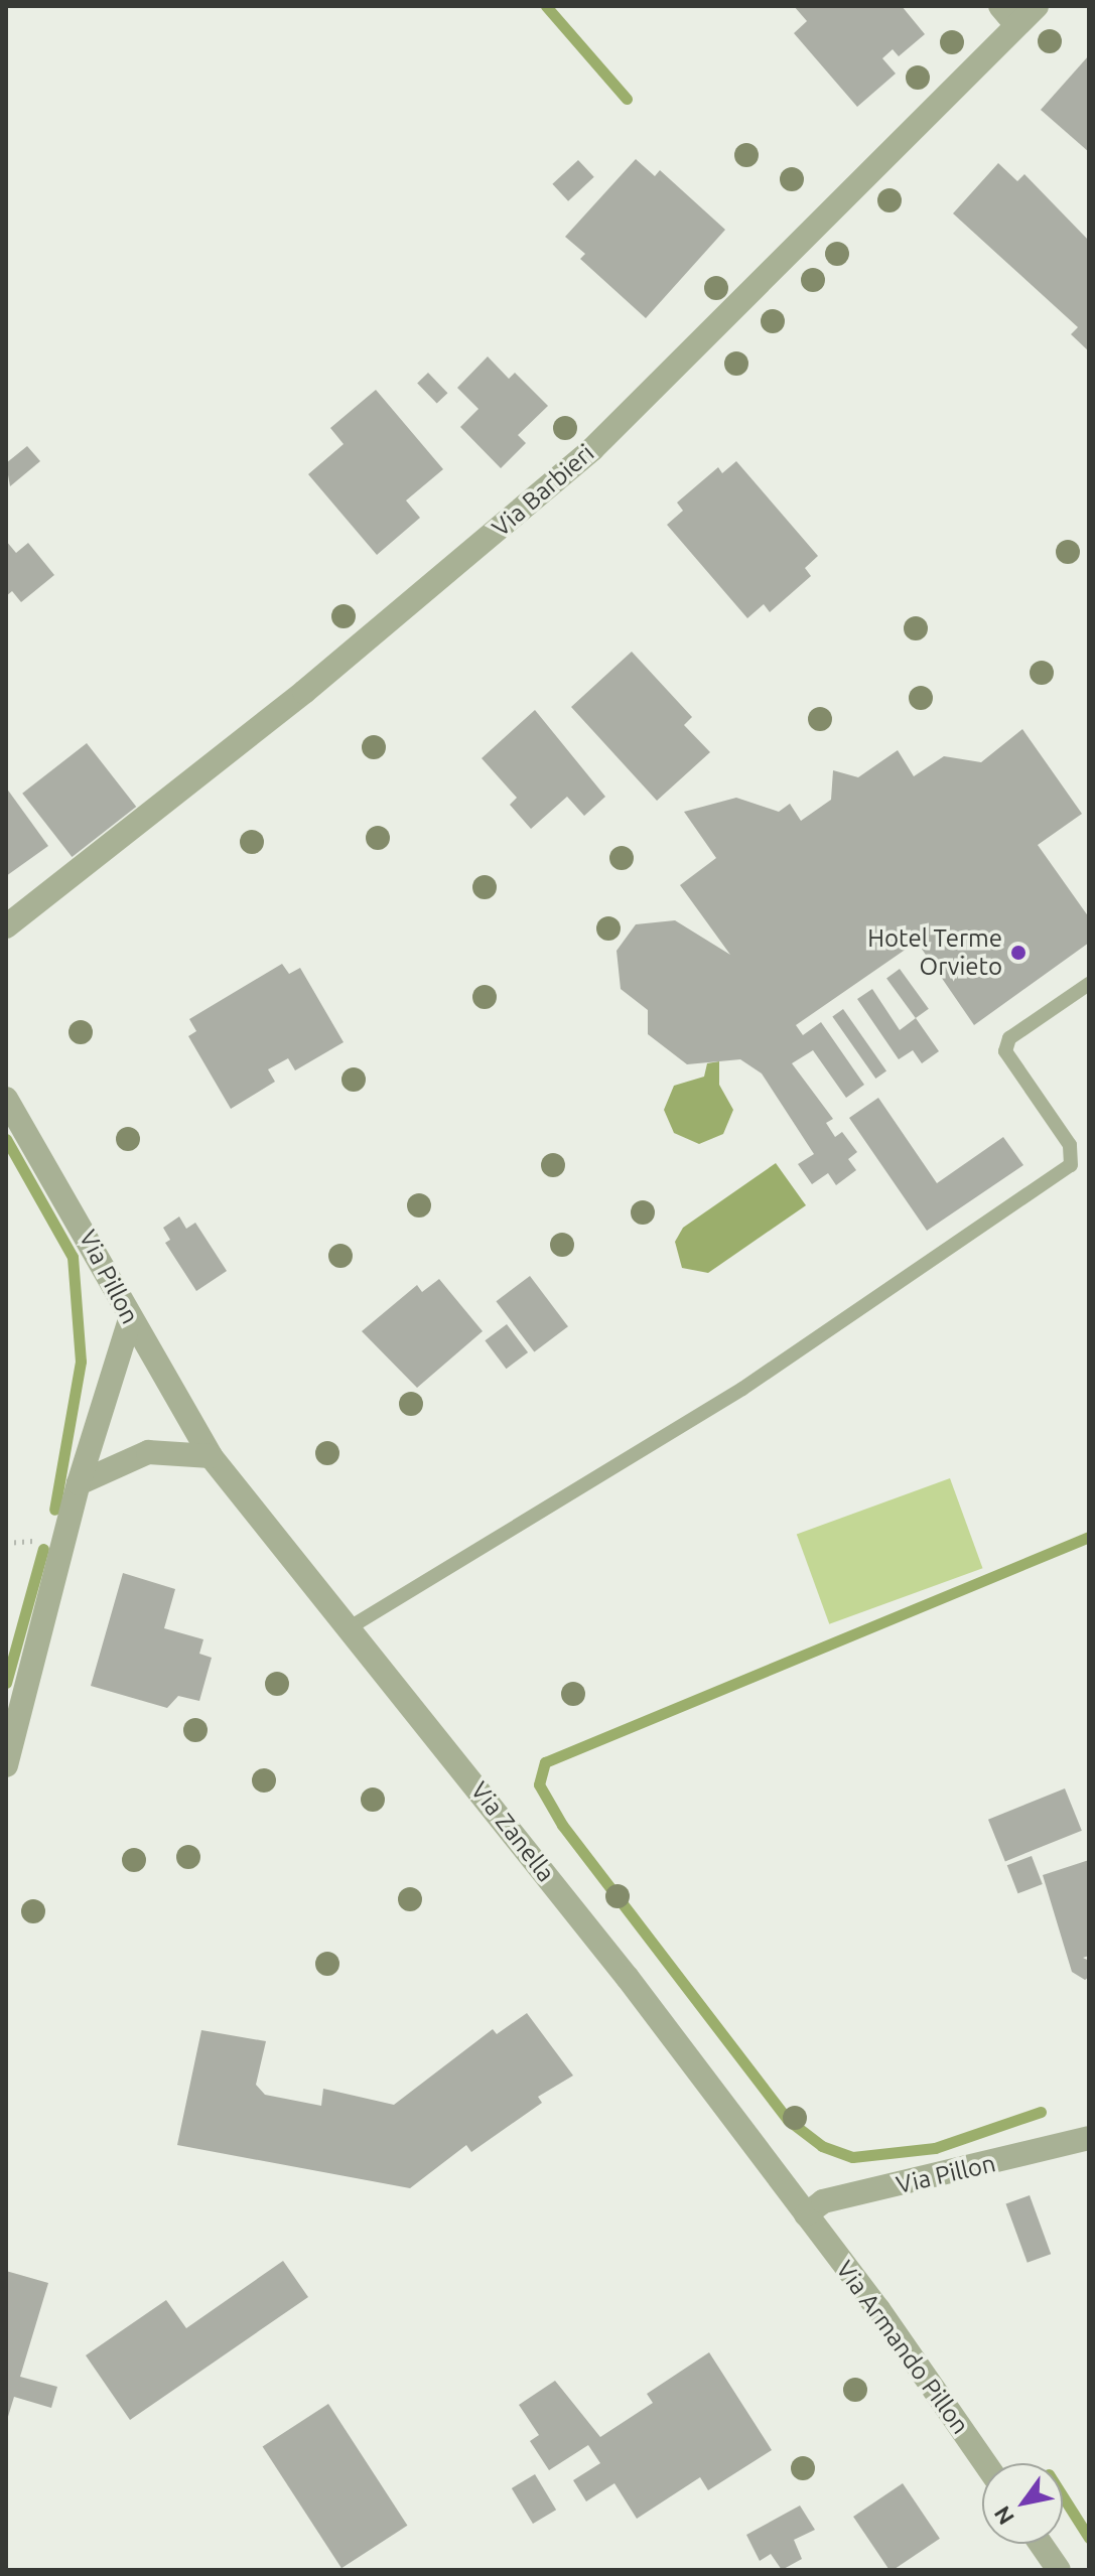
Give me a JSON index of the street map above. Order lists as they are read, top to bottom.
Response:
{
  "streets": {
    "street": [
      "Via Barbieri",
      "Via Pillon",
      "Via Zanella",
      "Via Armando Pillon"
    ]
  },
  "crossings": [
    ["Via Pillon", "Via Zanella"],
    ["Via Pillon", "Via Armando Pillon"],
    ["Via Zanella", "Via Armando Pillon"]
  ],
  "places": ["Hotel Terme Orvieto"],
  "north": "bottom left"
}
